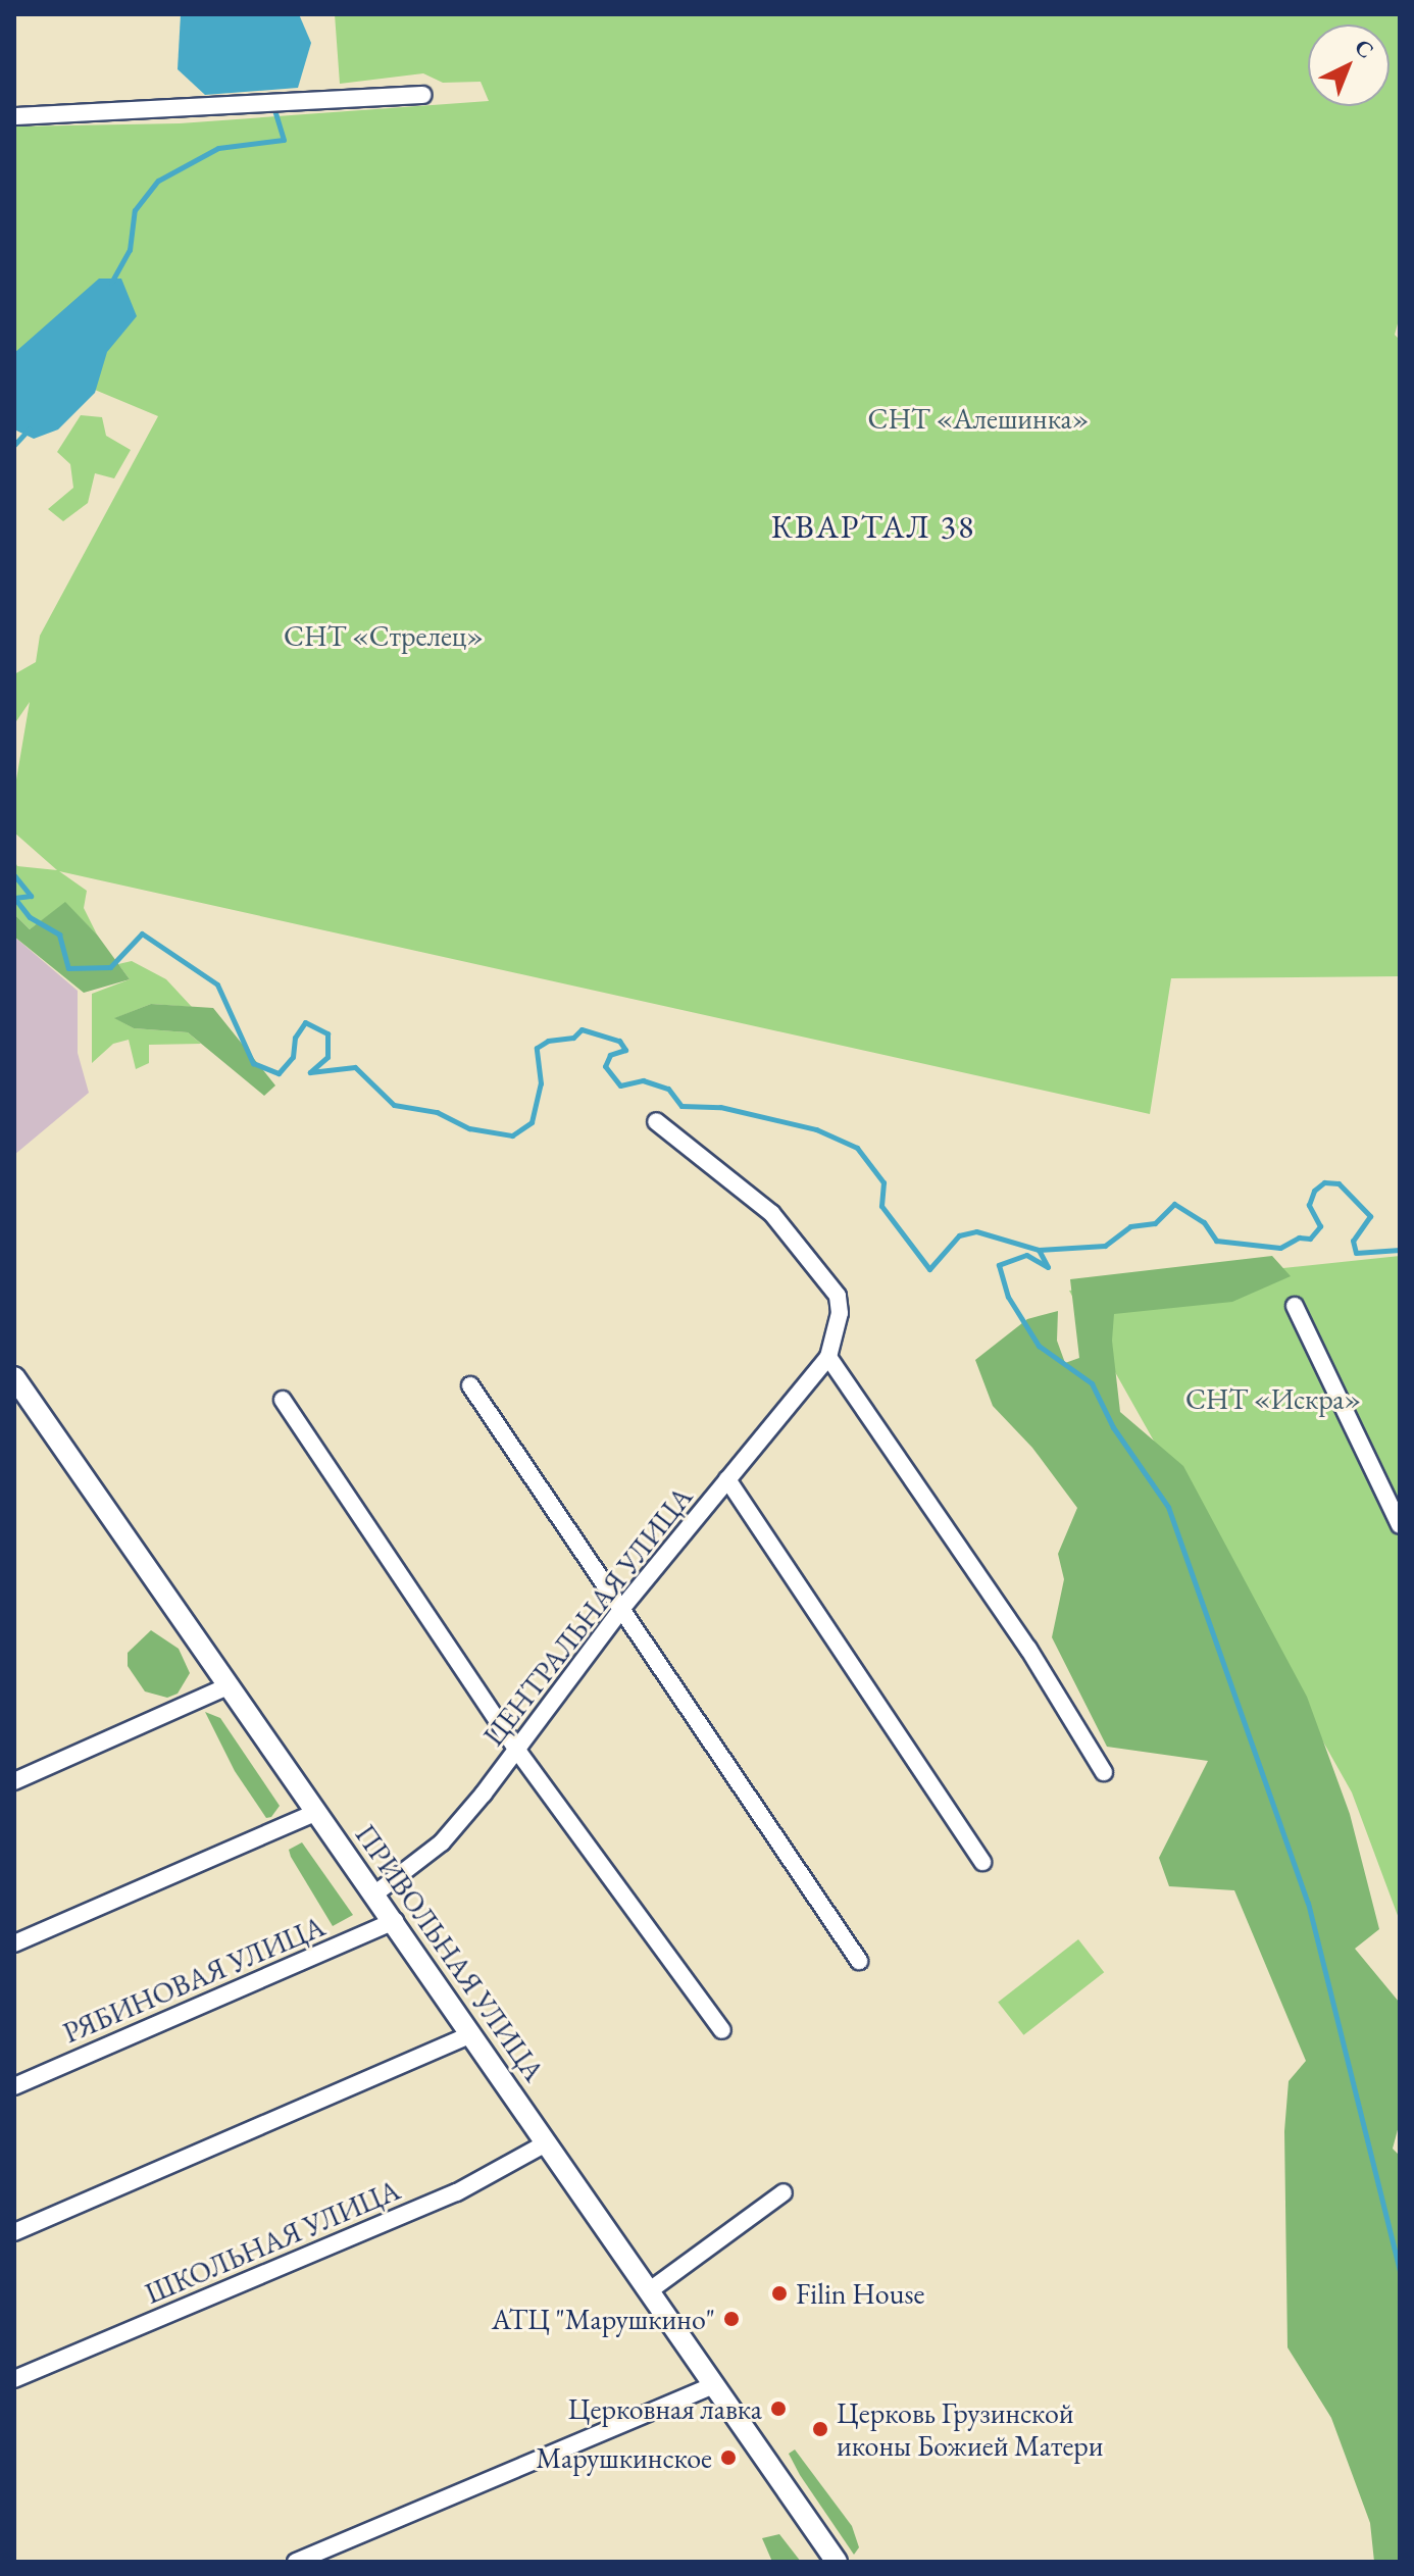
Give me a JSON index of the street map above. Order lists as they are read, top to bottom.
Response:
{
  "streets": {
    "street": [
      "ЦЕНТРАЛЬНАЯ УЛИЦА",
      "ПРИВОЛЬНАЯ УЛИЦА",
      "РЯБИНОВАЯ УЛИЦА",
      "ШКОЛЬНАЯ УЛИЦА"
    ]
  },
  "crossings": [
    ["ЦЕНТРАЛЬНАЯ УЛИЦА", "ПРИВОЛЬНАЯ УЛИЦА"],
    ["ПРИВОЛЬНАЯ УЛИЦА", "РЯБИНОВАЯ УЛИЦА"],
    ["ПРИВОЛЬНАЯ УЛИЦА", "ШКОЛЬНАЯ УЛИЦА"]
  ],
  "districts": ["КВАРТАЛ 38"],
  "parks": ["СНТ «Алешинка»", "СНТ «Стрелец»", "СНТ «Искра»"],
  "places": [
    "Filin House",
    "АТЦ \"Марушкино\"",
    "Церковная лавка",
    "Церковь Грузинской иконы Божией Матери",
    "Марушкинское"
  ],
  "north": "top right"
}
